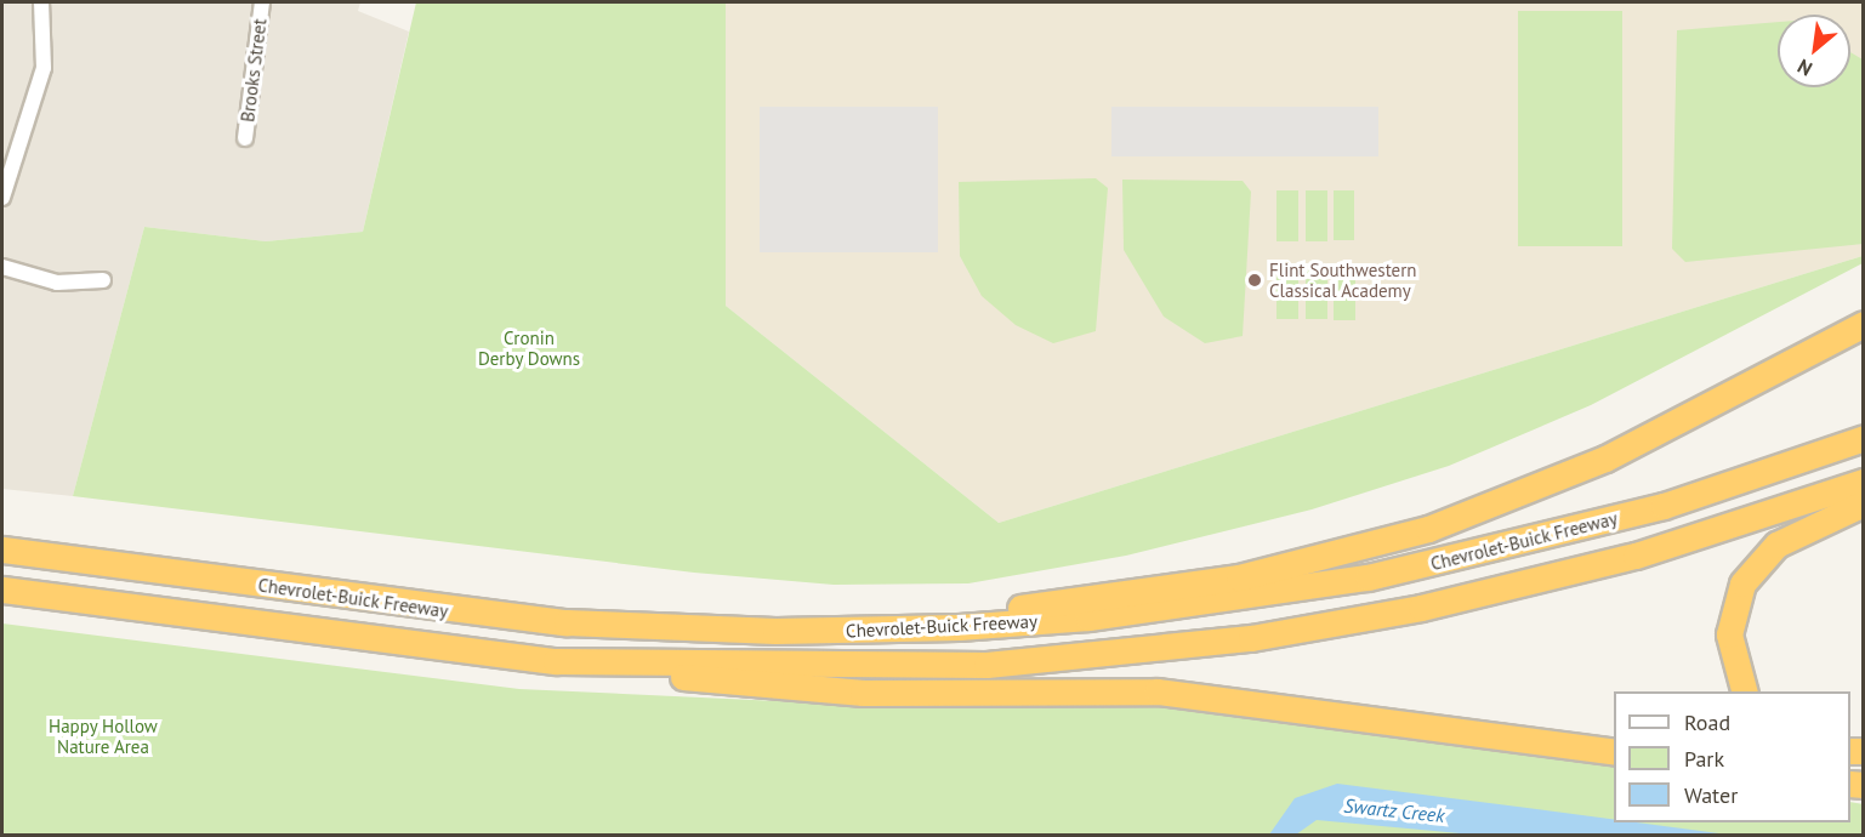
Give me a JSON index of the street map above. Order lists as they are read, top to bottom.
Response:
{
  "streets": {
    "highway": ["Chevrolet-Buick Freeway"],
    "street": ["Brooks Street"]
  },
  "water": ["Swartz Creek"],
  "parks": ["Cronin Derby Downs", "Happy Hollow Nature Area"],
  "places": ["Flint Southwestern Classical Academy"],
  "legend": ["Road", "Park", "Water"],
  "north": "bottom left"
}
